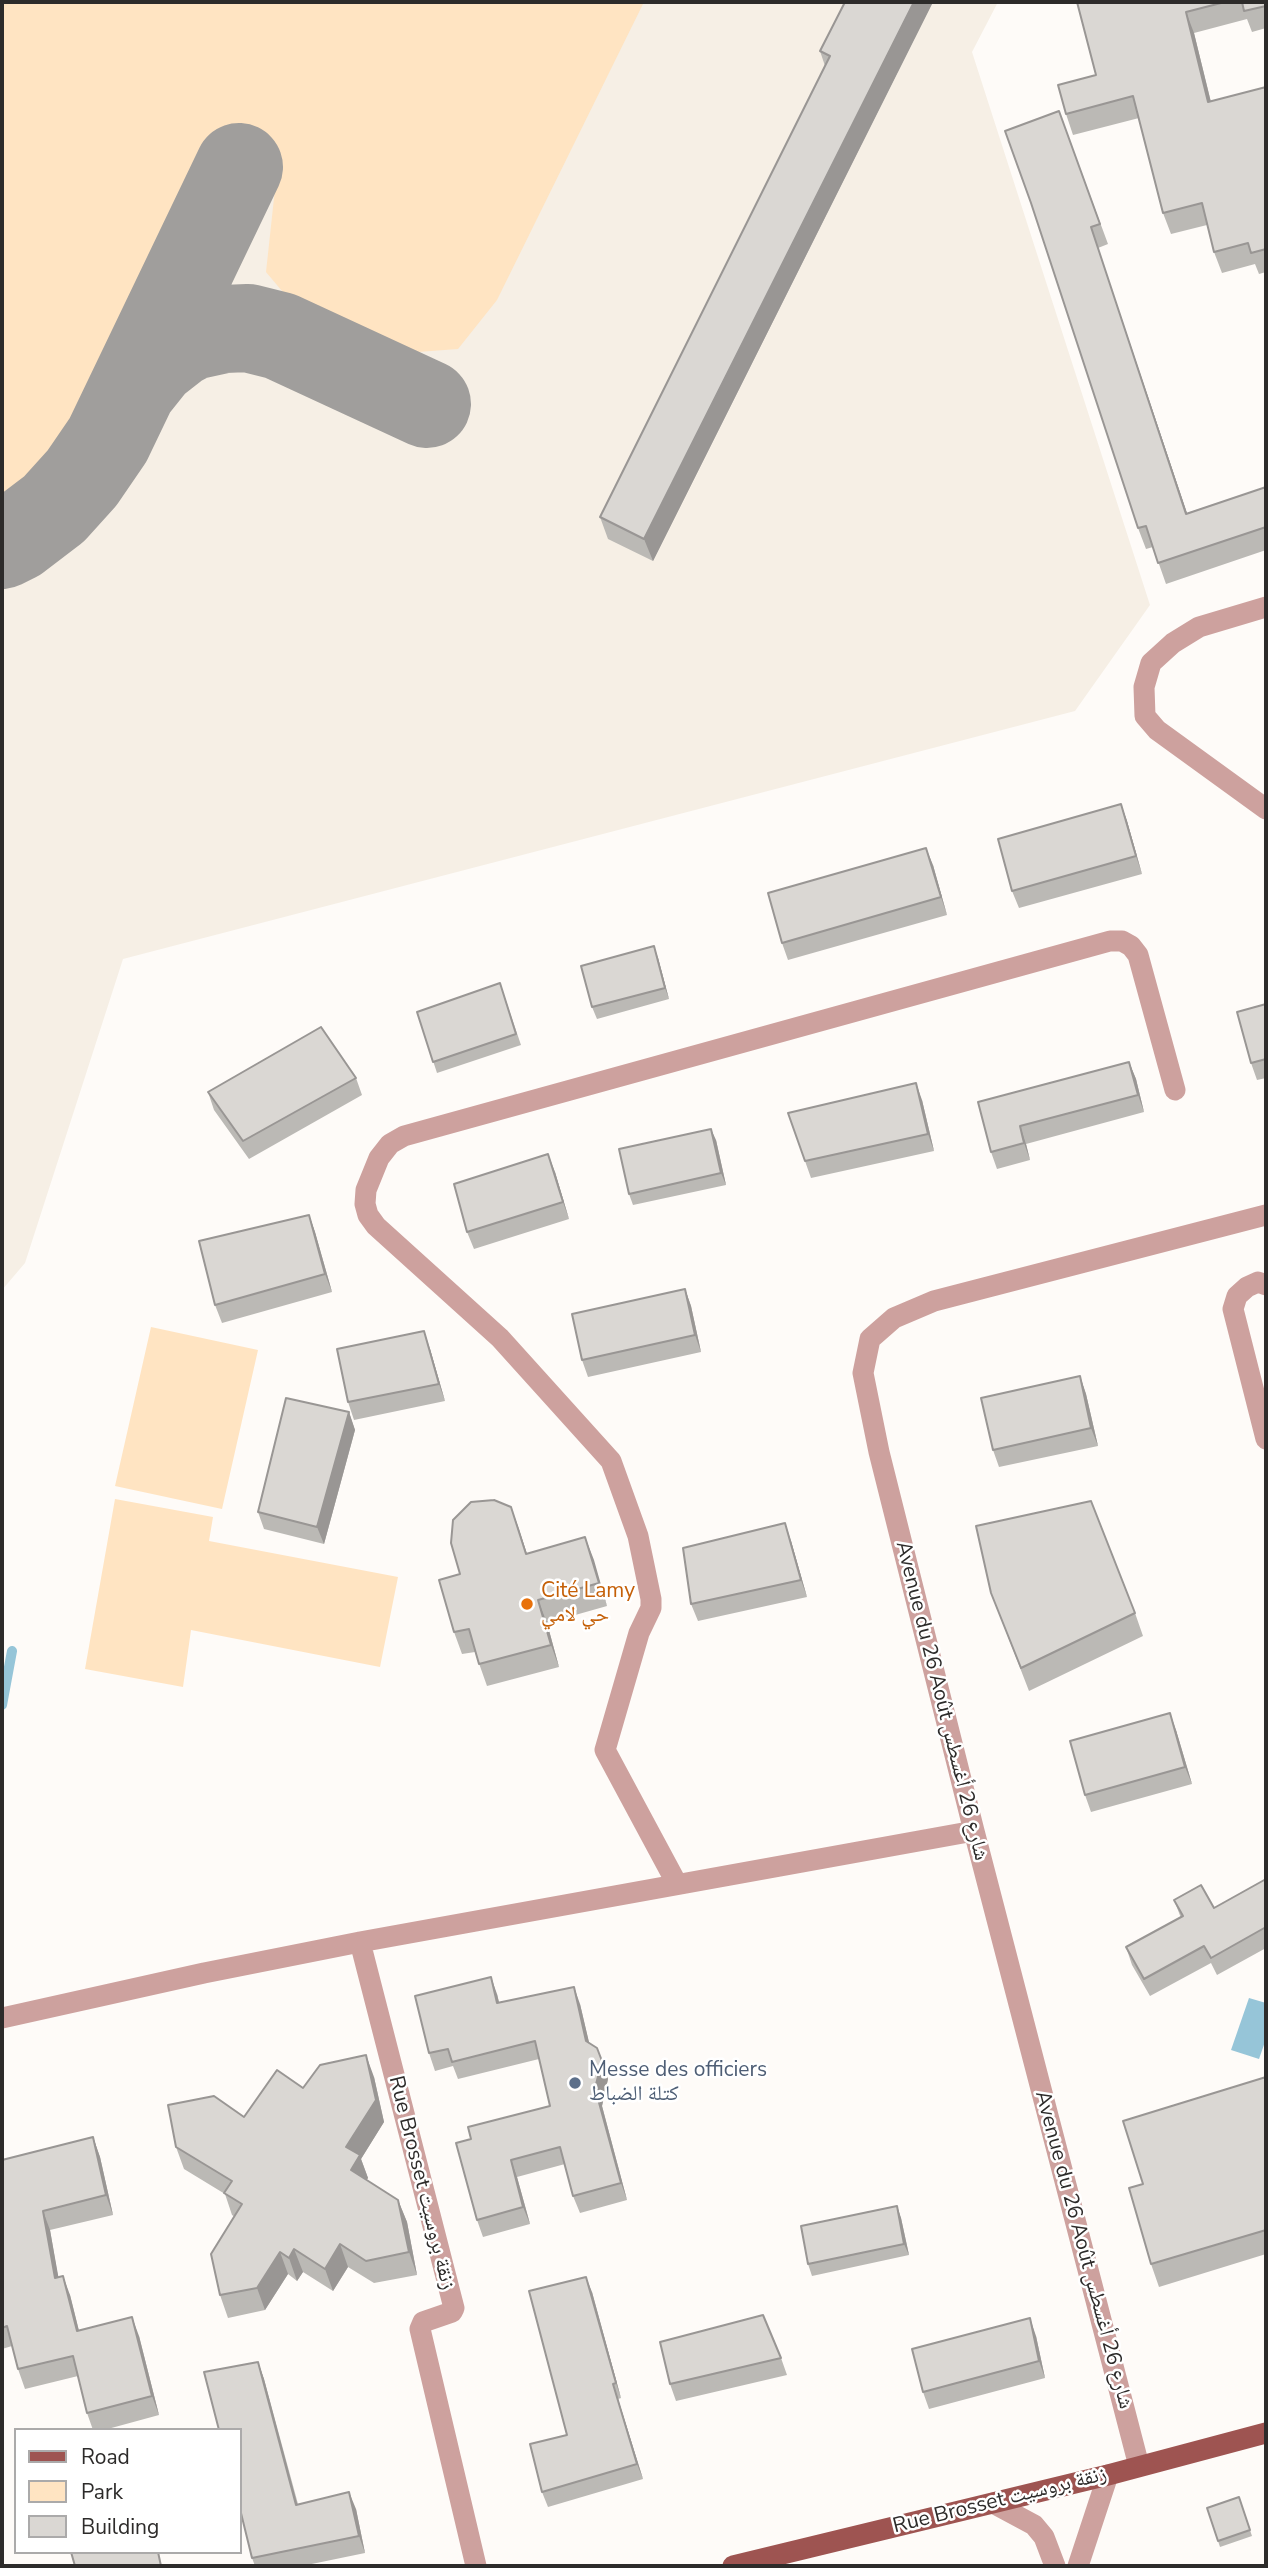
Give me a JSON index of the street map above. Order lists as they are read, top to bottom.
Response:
{
  "streets": {
    "main road": ["Rue Brosset زنقة بروسيت"],
    "street": ["Avenue du 26 Août شارع 26 أغسطس"]
  },
  "crossings": [
    ["Avenue du 26 Août شارع 26 أغسطس", "Rue Brosset زنقة بروسيت"]
  ],
  "places": ["Cité Lamy حي لامي", "Messe des officiers كتلة الضباط"],
  "legend": ["Road", "Park", "Building"]
}
